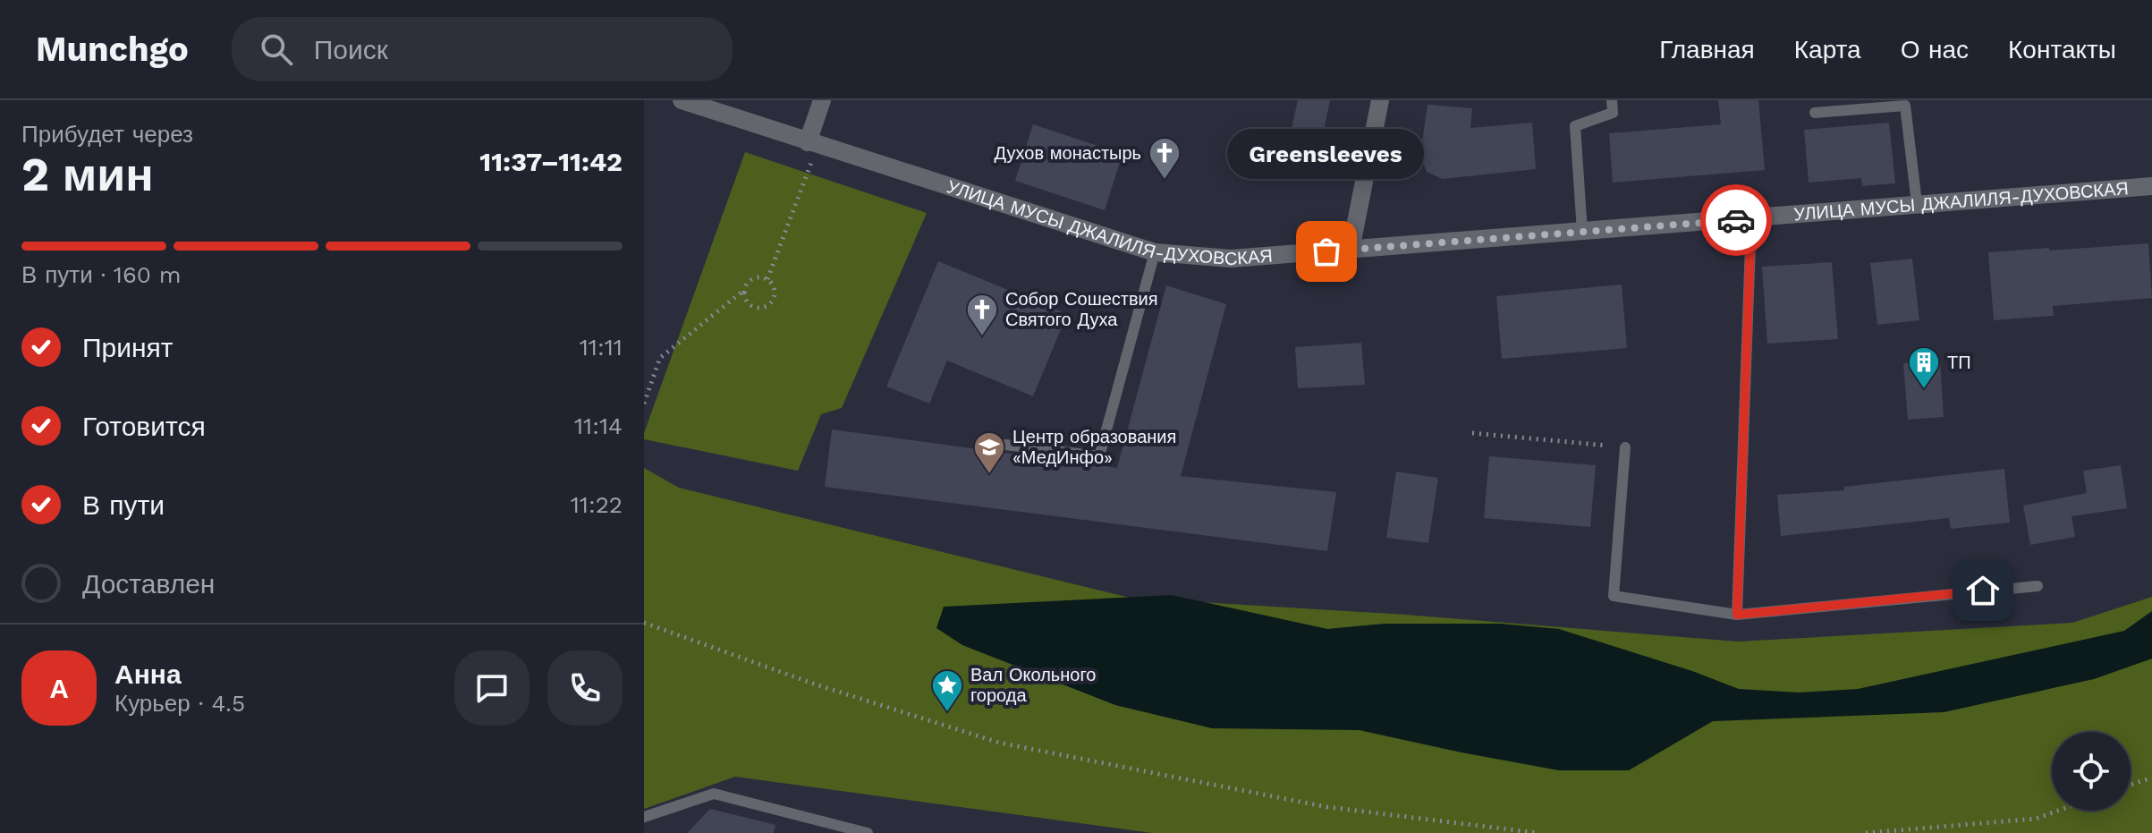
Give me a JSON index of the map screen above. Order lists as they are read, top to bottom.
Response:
{
  "streets": {
    "street": ["УЛИЦА МУСЫ ДЖАЛИЛЯ-ДУХОВСКАЯ"]
  },
  "places": {
    "church": ["Духов монастырь", "Собор Сошествия Святого Духа"],
    "other": ["Greensleeves"],
    "building": ["ТП"],
    "school or university": ["Центр образования «МедИнфо»"],
    "place": ["Вал Окольного города"]
  },
  "page": {
    "header": "Munchgo",
    "search": "Поиск",
    "nav": [
      "Главная",
      "Карта",
      "О нас",
      "Контакты"
    ],
    "heading": ["2 мин", "Прибудет через", "11:37–11:42"],
    "panel": ["Анна", "Курьер · 4.5"],
    "bubble": "Greensleeves",
    "bar": "В пути · 160 m",
    "list": [
      ["Принят", "11:11"],
      ["Готовится", "11:14"],
      ["В пути", "11:22"],
      "Доставлен"
    ],
    "round": "А"
  }
}
